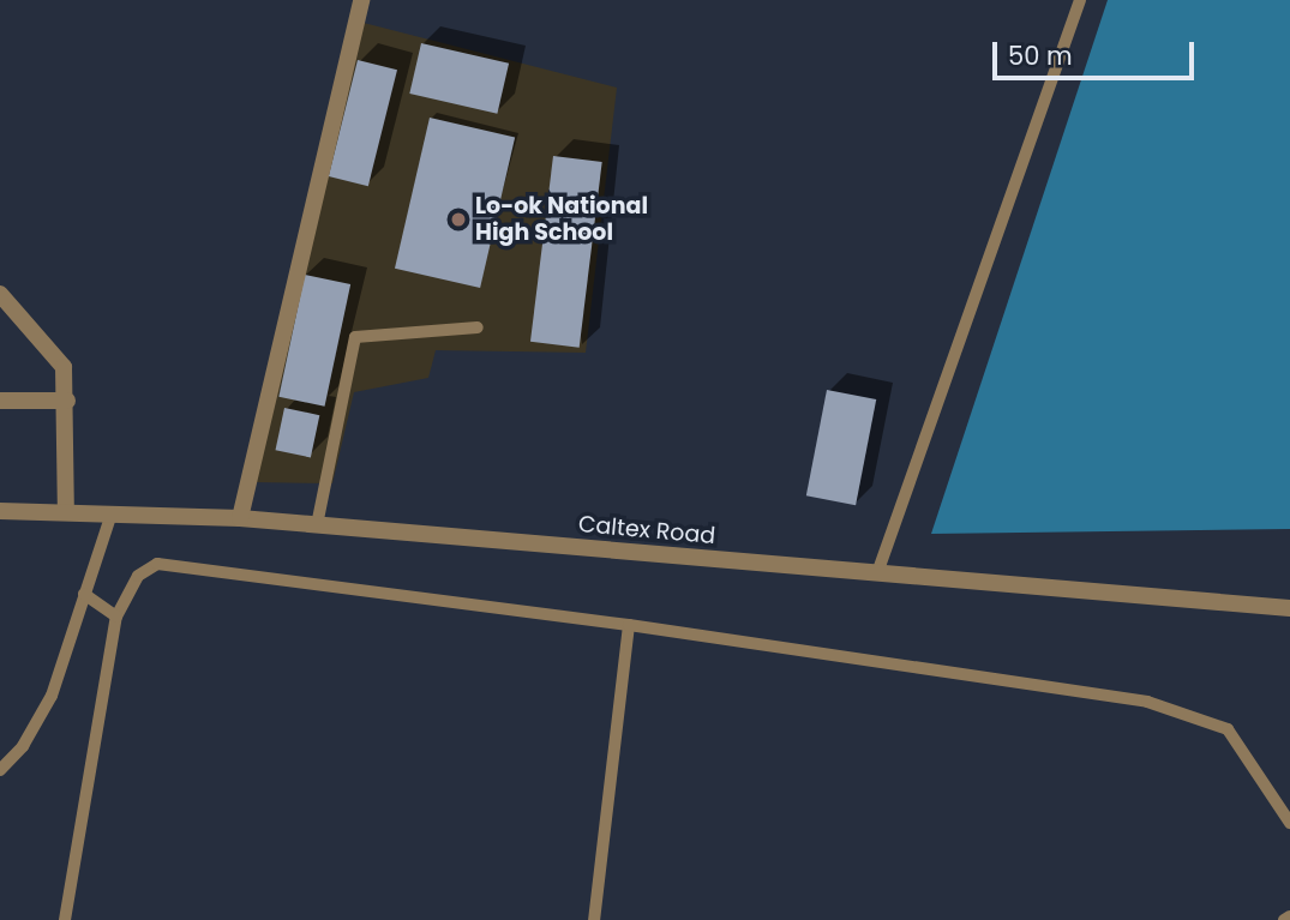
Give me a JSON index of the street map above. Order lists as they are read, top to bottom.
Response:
{
  "streets": {
    "street": ["Caltex Road"]
  },
  "places": ["Lo-ok National High School"],
  "scale_bar": "50 m"
}
